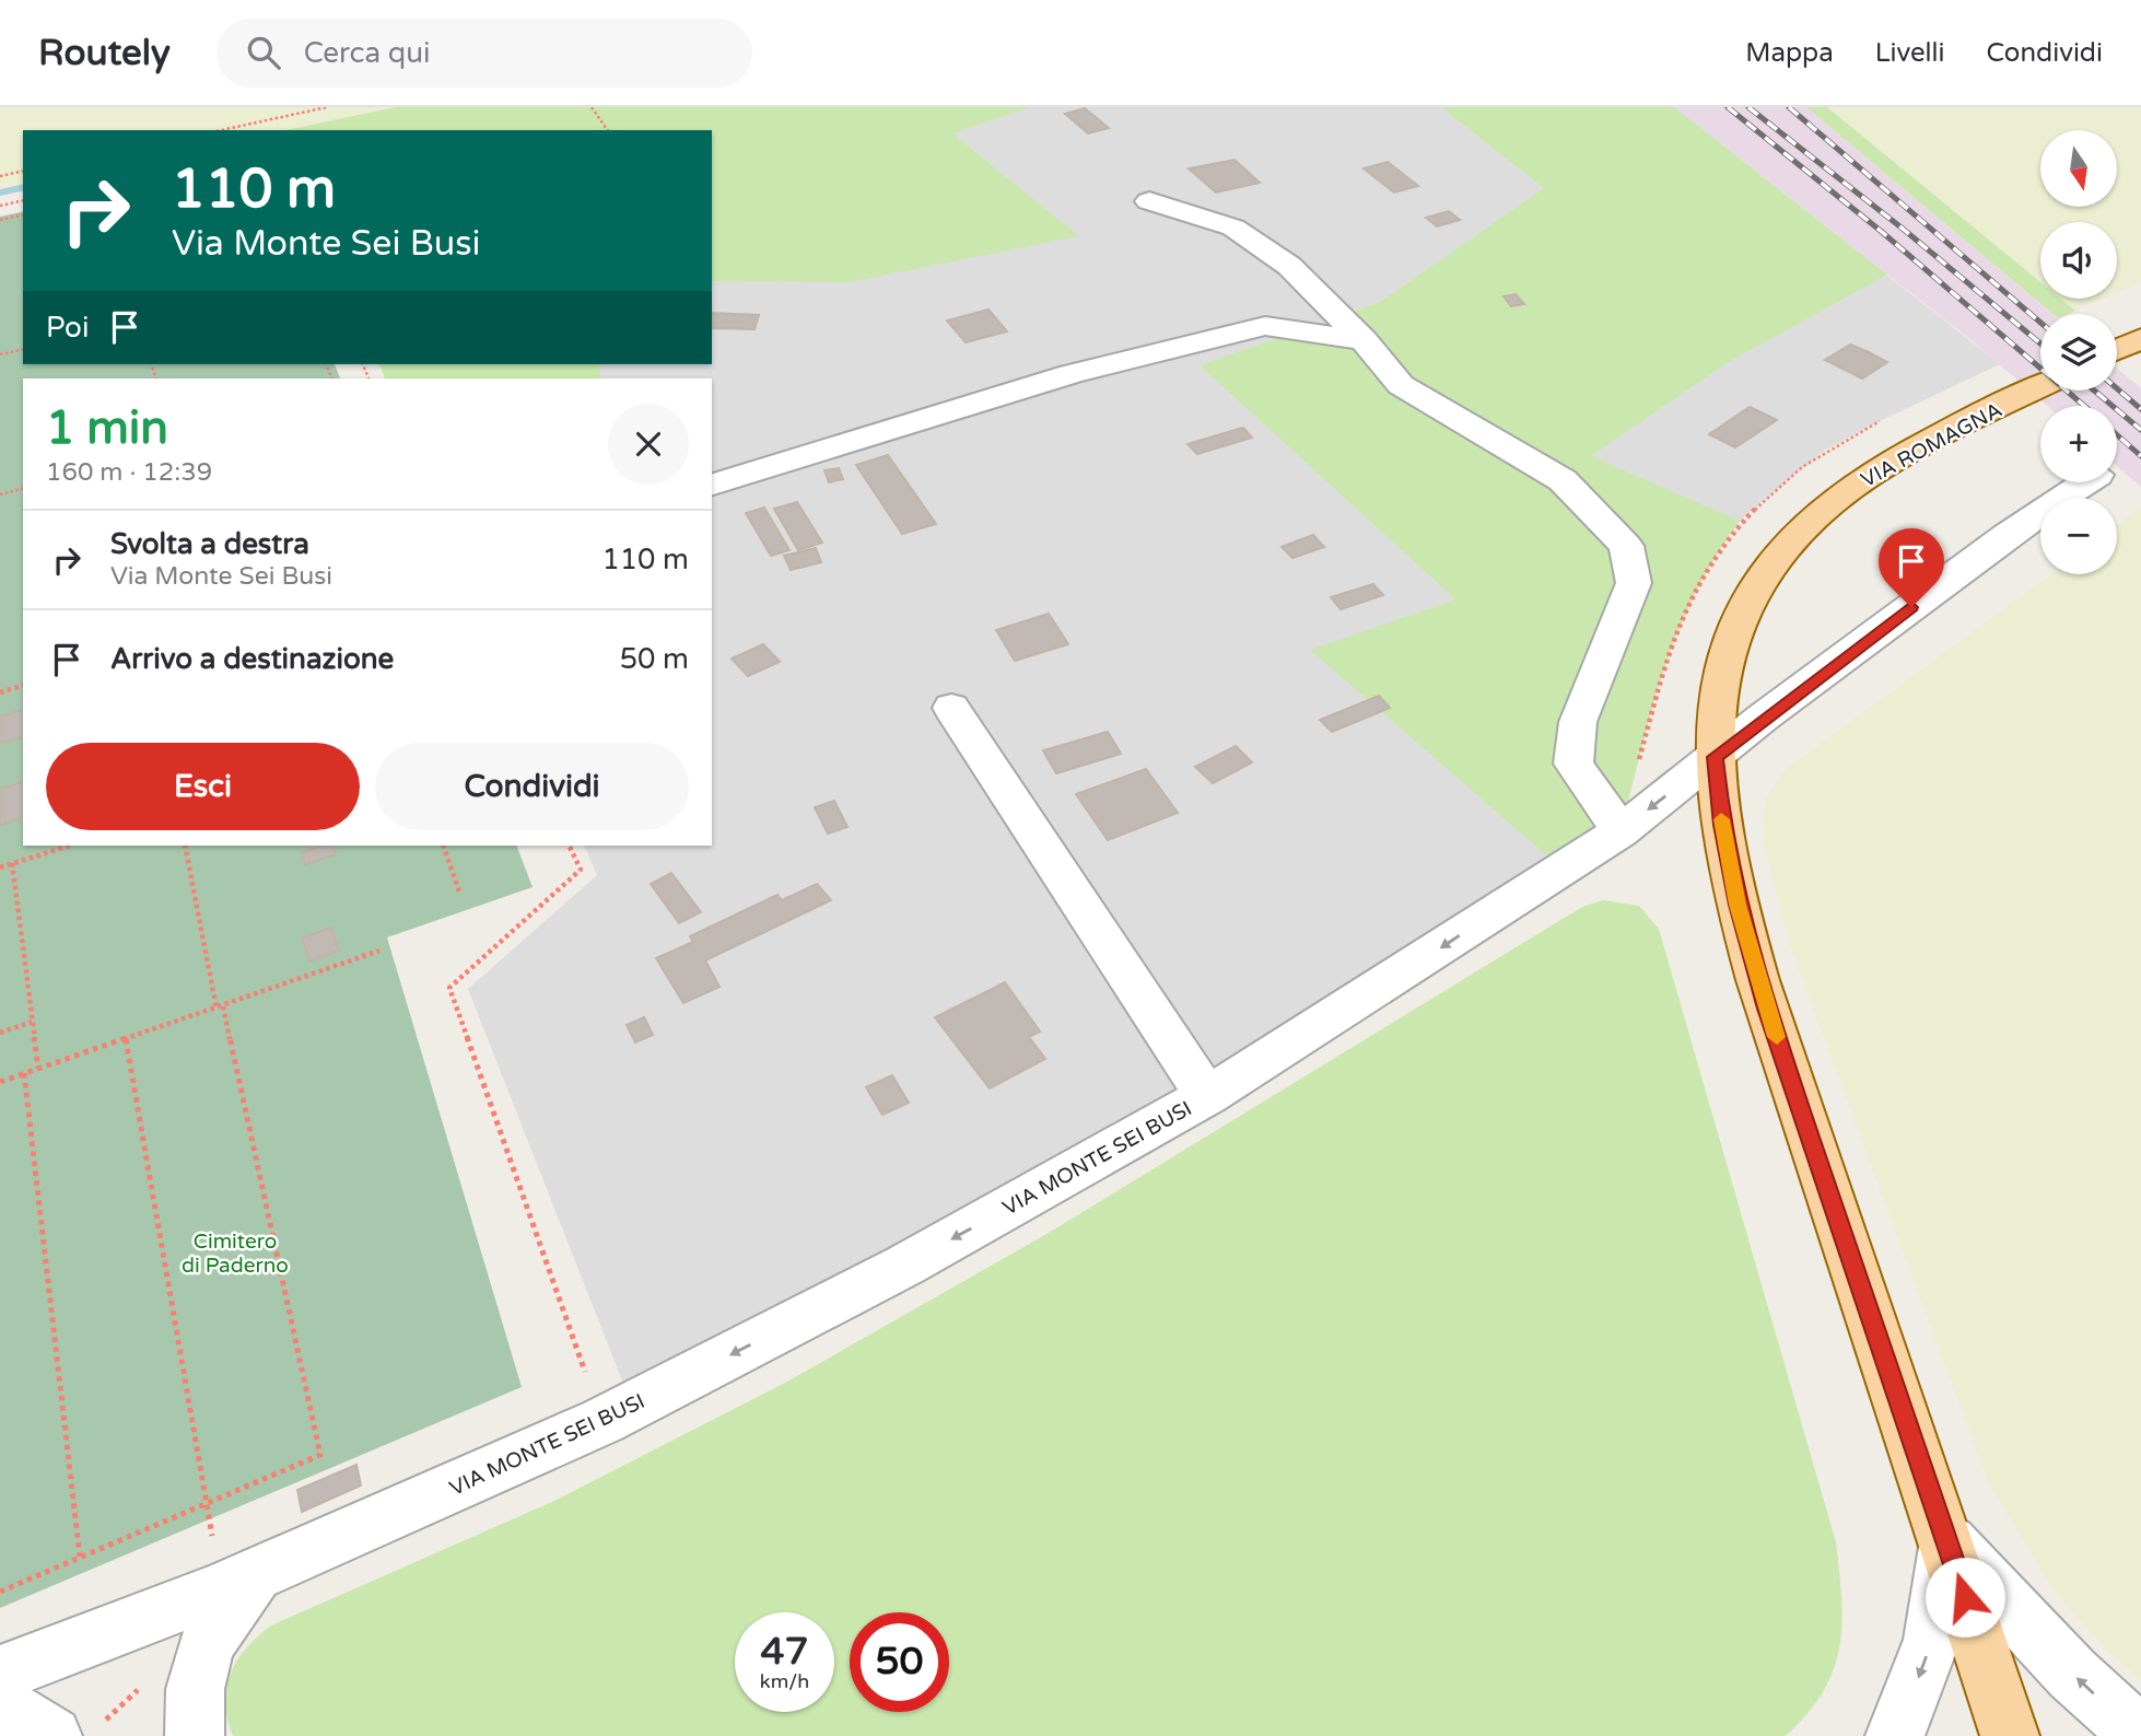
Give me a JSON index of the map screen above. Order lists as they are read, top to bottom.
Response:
{
  "streets": {
    "main road": ["VIA ROMAGNA"],
    "street": ["VIA MONTE SEI BUSI"]
  },
  "crossings": [
    ["VIA ROMAGNA", "VIA MONTE SEI BUSI"]
  ],
  "one_way": ["VIA MONTE SEI BUSI"],
  "parks": ["Cimitero di Paderno"],
  "north": "bottom",
  "page": {
    "header": "Routely",
    "search": "Cerca qui",
    "nav": ["Mappa", "Livelli", "Condividi"],
    "map_buttons": ["+", "−"],
    "turn": ["110 m", "Via Monte Sei Busi"],
    "then": "Poi",
    "heading": ["1 min", "160 m · 12:39"],
    "list": [
      {
        "name": "Svolta a destra",
        "note": "Via Monte Sei Busi",
        "value": "110 m"
      },
      {
        "name": "Arrivo a destinazione",
        "value": "50 m"
      }
    ],
    "buttons": ["Esci", "Condividi"],
    "speed": "47 km/h",
    "limit": "50"
  }
}
